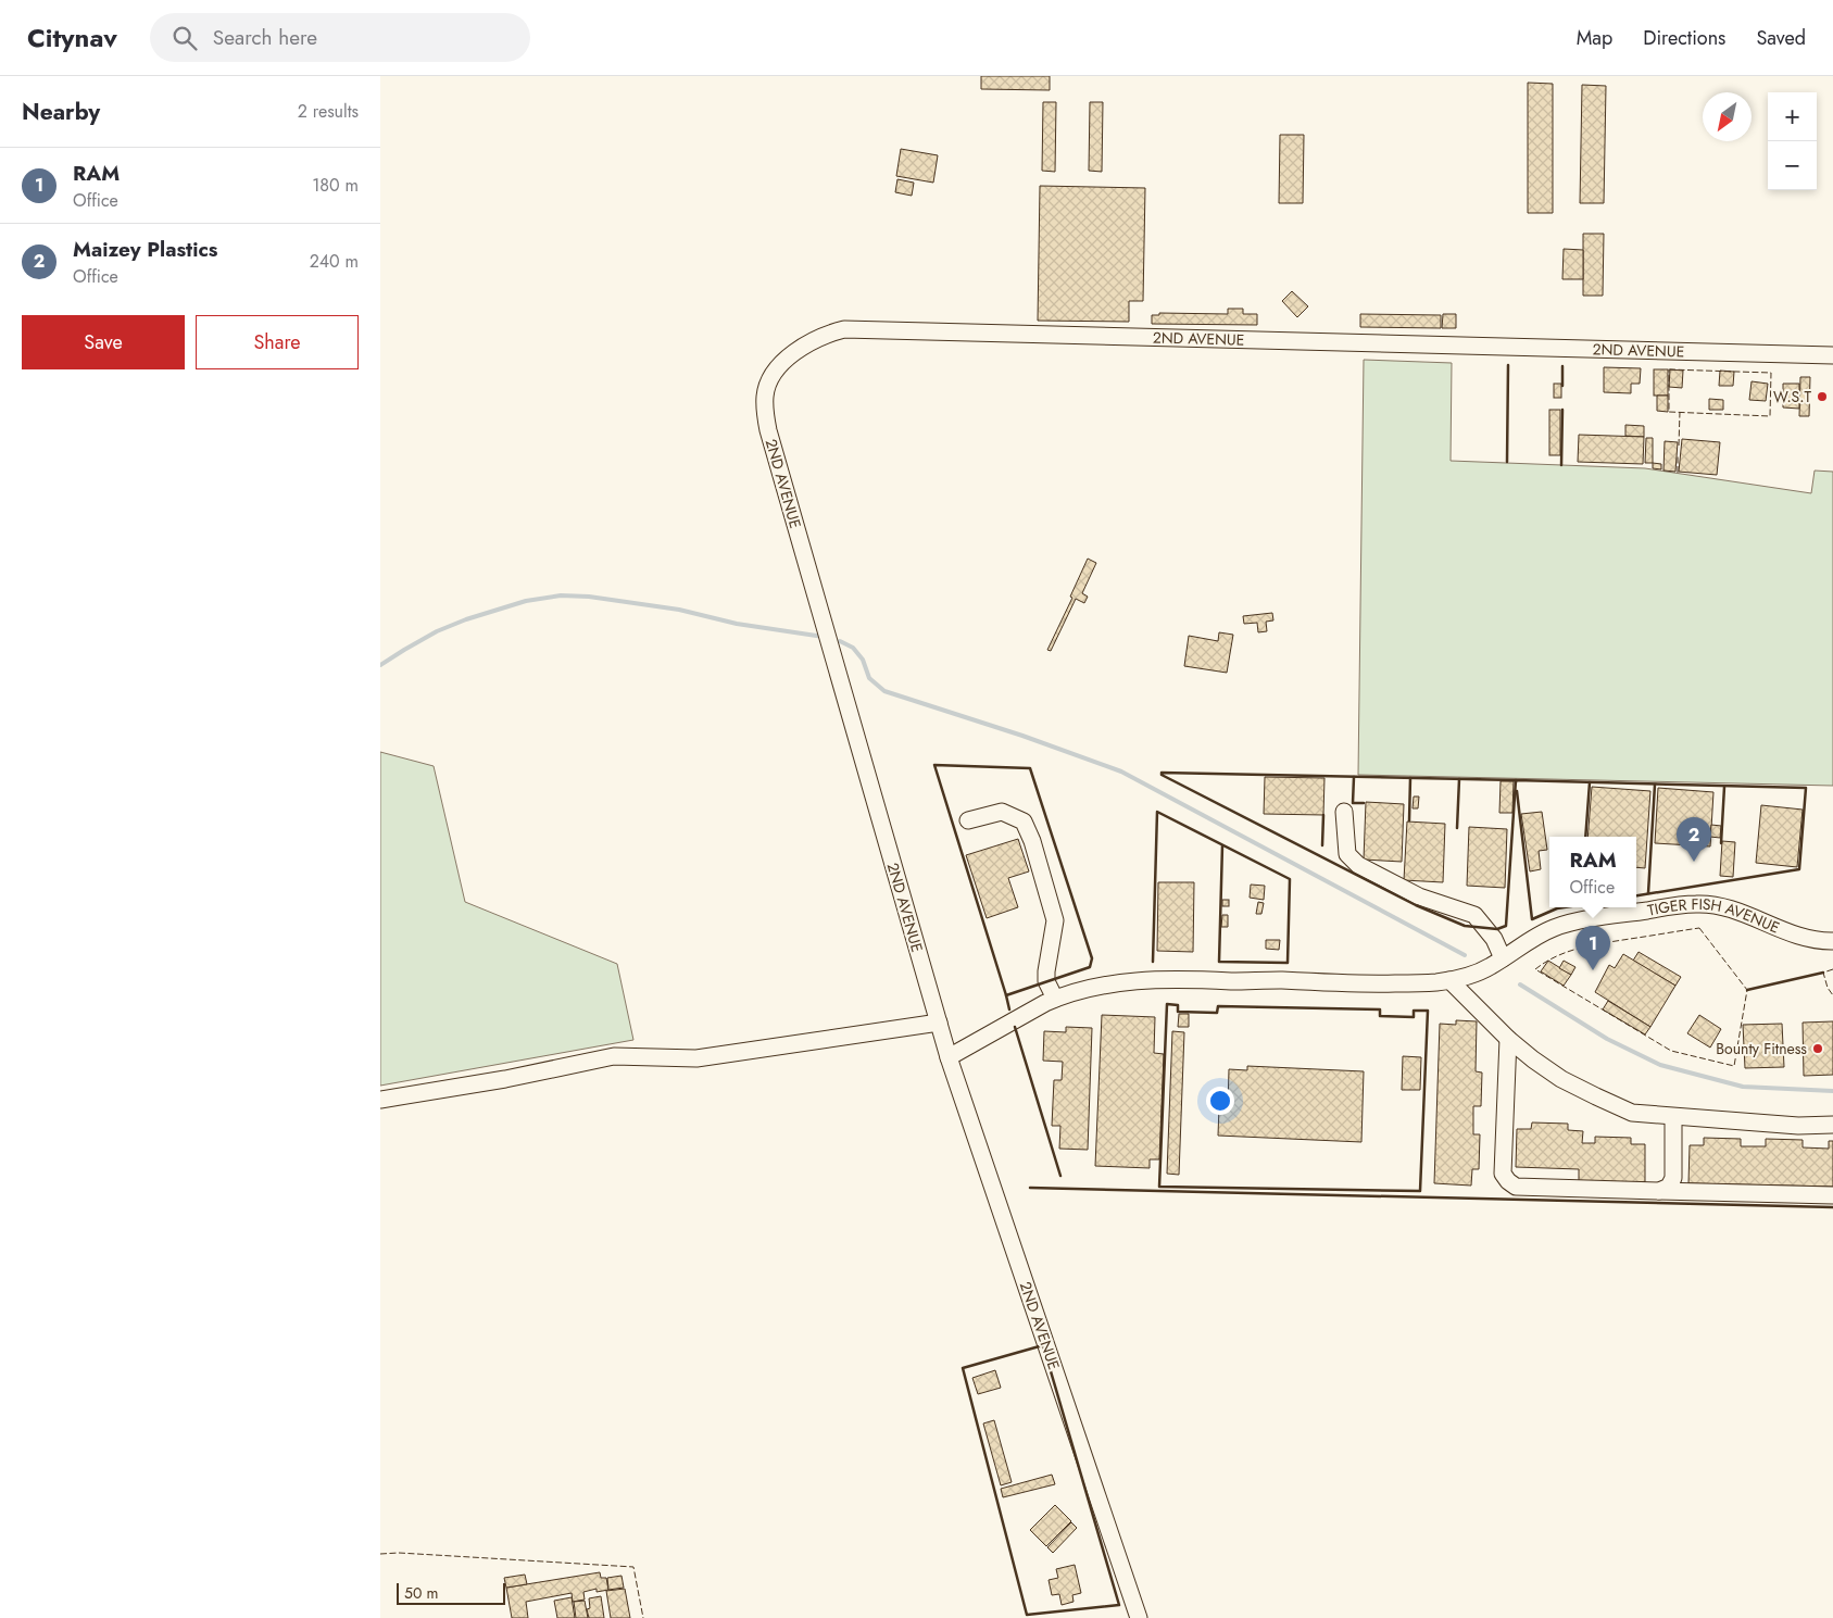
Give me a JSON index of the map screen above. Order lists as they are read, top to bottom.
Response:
{
  "streets": {
    "street": ["2ND AVENUE", "TIGER FISH AVENUE"]
  },
  "crossings": [
    ["2ND AVENUE", "TIGER FISH AVENUE"]
  ],
  "places": ["W.S.T", "Bounty Fitness"],
  "scale_bar": "50 m",
  "north": "bottom left",
  "page": {
    "header": "Citynav",
    "search": "Search here",
    "nav": ["Map", "Directions", "Saved"],
    "heading": ["Nearby", "2 results"],
    "map_buttons": ["+", "−"],
    "list": [
      {
        "mark": "1",
        "name": "RAM",
        "note": "Office",
        "value": "180 m"
      },
      {
        "mark": "2",
        "name": "Maizey Plastics",
        "note": "Office",
        "value": "240 m"
      }
    ],
    "buttons": ["Save", "Share"],
    "pins": ["2", "1"],
    "popup": ["RAM", "Office"],
    "scale": "50 m"
  }
}
